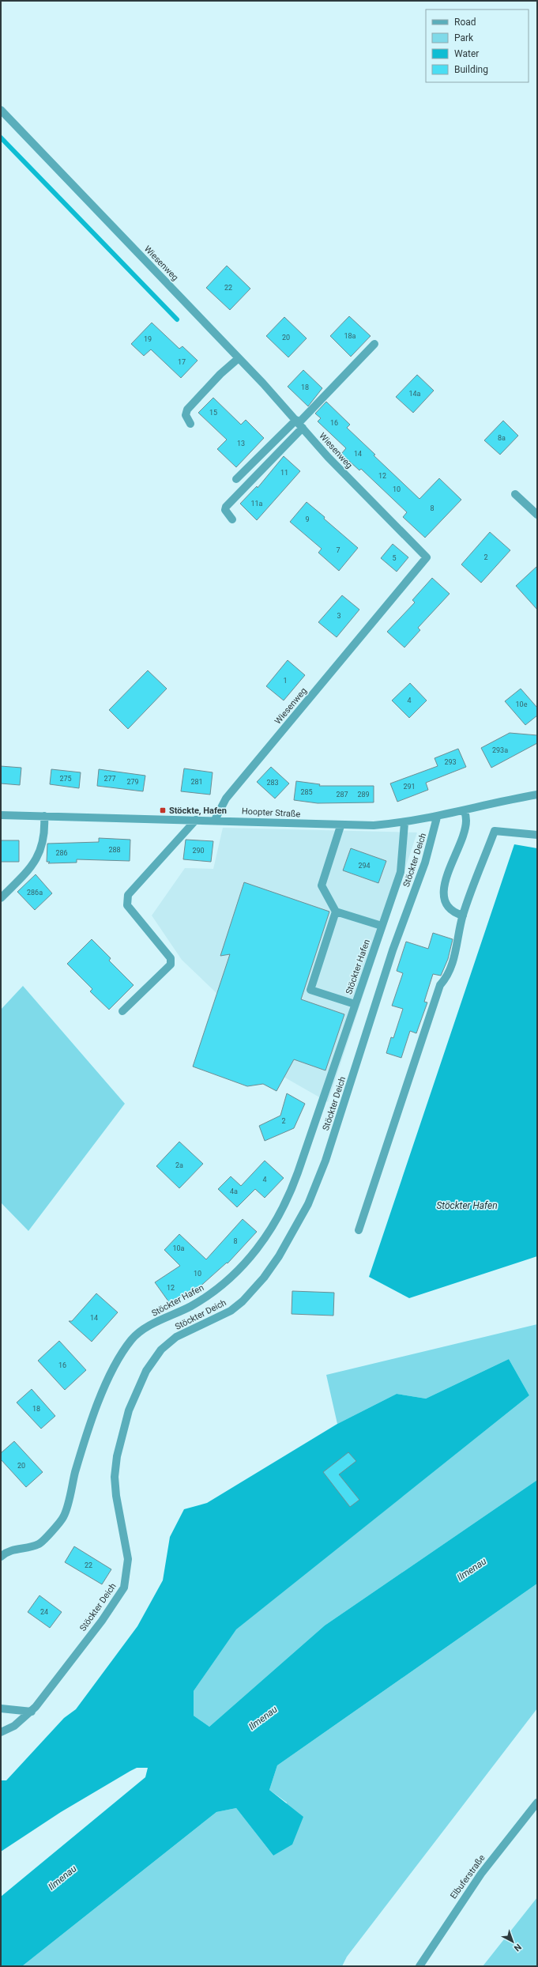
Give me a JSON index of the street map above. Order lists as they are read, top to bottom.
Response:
{
  "streets": {
    "street": [
      "Wiesenweg",
      "Hoopter Straße",
      "Stöckter Deich",
      "Stöckter Hafen",
      "Elbuferstraße"
    ]
  },
  "crossings": [
    ["Wiesenweg", "Hoopter Straße"],
    ["Hoopter Straße", "Stöckter Deich"],
    ["Hoopter Straße", "Stöckter Hafen"]
  ],
  "water": ["Stöckter Hafen", "Ilmenau"],
  "places": {
    "transit": ["Stöckte, Hafen"]
  },
  "house_numbers": [
    "22",
    "18a",
    "20",
    "19",
    "17",
    "18",
    "14a",
    "15",
    "16",
    "8a",
    "13",
    "14",
    "11",
    "12",
    "10",
    "11a",
    "8",
    "9",
    "7",
    "2",
    "5",
    "3",
    "1",
    "4",
    "10e",
    "293a",
    "293",
    "275",
    "277",
    "279",
    "281",
    "283",
    "291",
    "285",
    "287",
    "289",
    "288",
    "290",
    "286",
    "294",
    "286a",
    "2",
    "2a",
    "4",
    "4a",
    "8",
    "10a",
    "10",
    "12",
    "14",
    "16",
    "18",
    "20",
    "22",
    "24"
  ],
  "legend": [
    "Road",
    "Park",
    "Water",
    "Building"
  ],
  "north": "bottom right"
}
